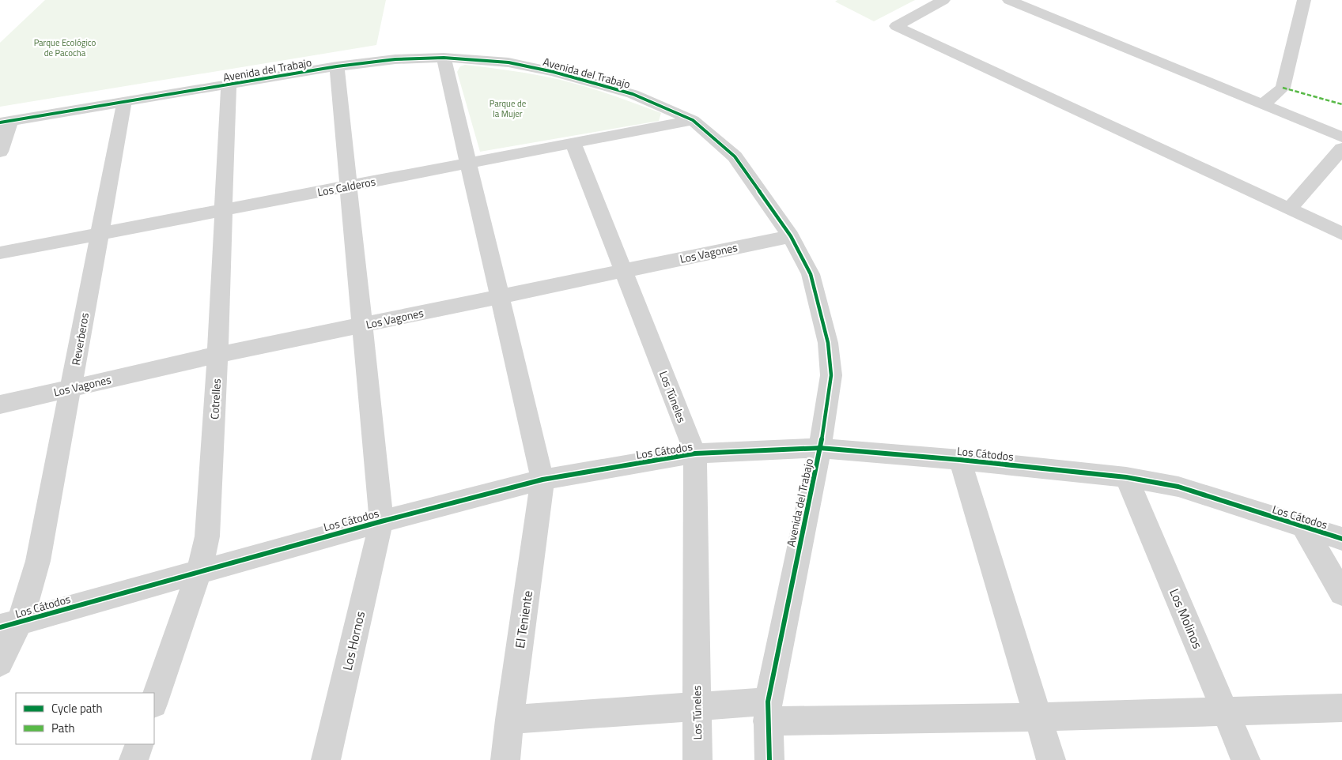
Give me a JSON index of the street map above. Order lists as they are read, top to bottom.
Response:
{
  "streets": {
    "street": [
      "Avenida del Trabajo",
      "Los Calderos",
      "Los Vagones",
      "Reverberos",
      "Los Túneles",
      "Cotrelles",
      "Los Cátodos",
      "Los Molinos",
      "El Teniente",
      "Los Hornos"
    ]
  },
  "crossings": [
    ["Avenida del Trabajo", "Los Calderos"],
    ["Avenida del Trabajo", "Los Vagones"],
    ["Avenida del Trabajo", "Reverberos"],
    ["Avenida del Trabajo", "Cotrelles"],
    ["Avenida del Trabajo", "Los Cátodos"],
    ["Avenida del Trabajo", "Los Hornos"],
    ["Los Calderos", "Reverberos"],
    ["Los Calderos", "Los Túneles"],
    ["Los Calderos", "Cotrelles"],
    ["Los Calderos", "Los Hornos"],
    ["Los Vagones", "Reverberos"],
    ["Los Vagones", "Los Túneles"],
    ["Los Vagones", "Cotrelles"],
    ["Los Vagones", "Los Hornos"],
    ["Reverberos", "Los Cátodos"],
    ["Los Túneles", "Los Cátodos"],
    ["Cotrelles", "Los Cátodos"],
    ["Los Cátodos", "Los Molinos"],
    ["Los Cátodos", "El Teniente"],
    ["Los Cátodos", "Los Hornos"]
  ],
  "parks": ["Parque Ecológico de Pacocha", "Parque de la Mujer"],
  "legend": ["Cycle path", "Path"]
}
